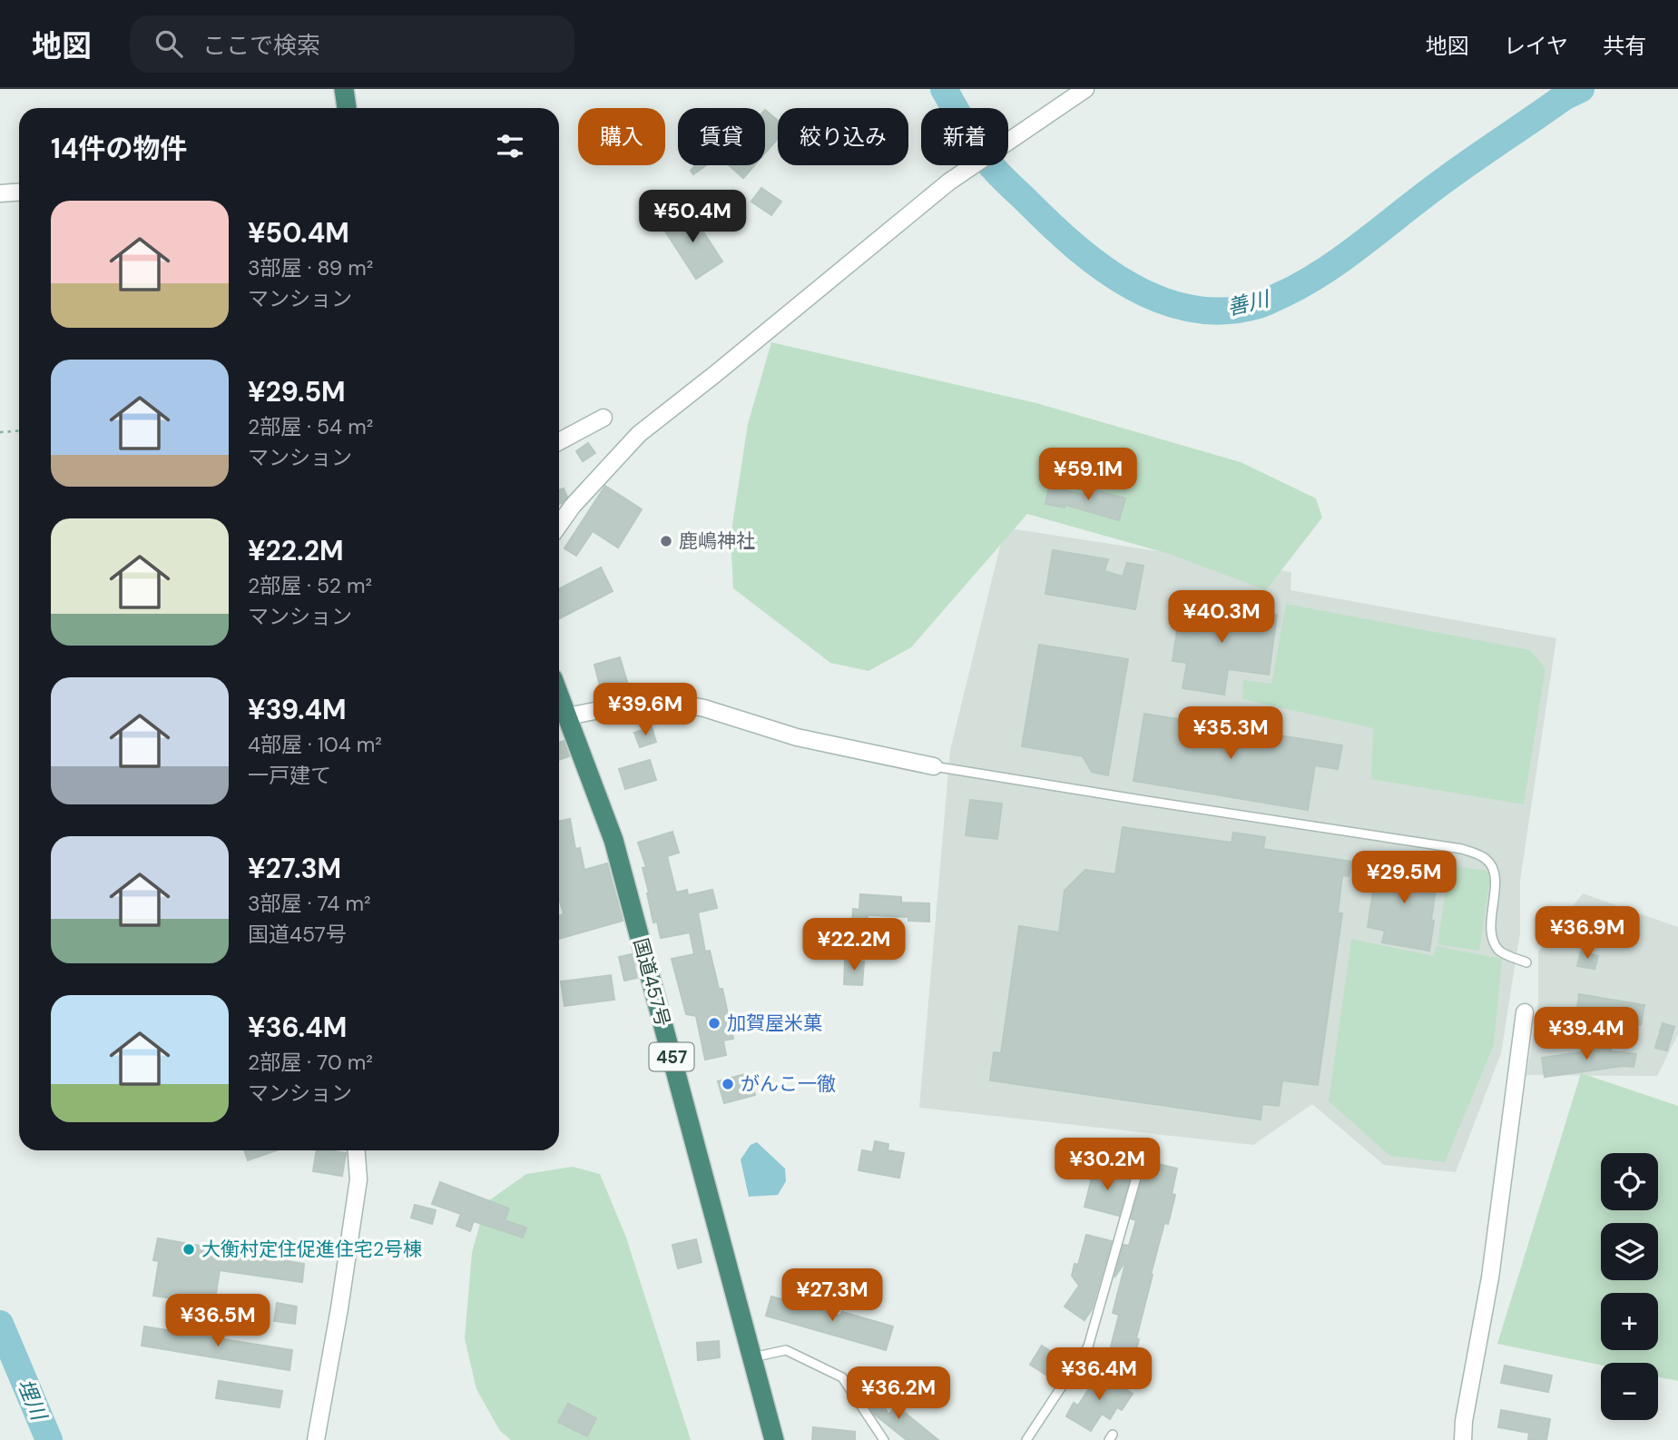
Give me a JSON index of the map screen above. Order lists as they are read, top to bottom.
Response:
{
  "streets": {
    "highway": ["国道457号", "457"]
  },
  "water": ["善川", "埋川"],
  "places": [
    "鹿嶋神社",
    "加賀屋米菓",
    "がんこ一徹",
    "大衡村定住促進住宅2号棟"
  ],
  "page": {
    "header": "地図",
    "search": "ここで検索",
    "nav": ["地図", "レイヤ", "共有"],
    "chip": [
      "購入",
      "賃貸",
      "絞り込み",
      "新着"
    ],
    "heading": "14件の物件",
    "list": [
      {
        "name": "¥50.4M",
        "note": "3部屋 · 89 m² · マンション"
      },
      {
        "name": "¥29.5M",
        "note": "2部屋 · 54 m² · マンション"
      },
      {
        "name": "¥22.2M",
        "note": "2部屋 · 52 m² · マンション"
      },
      {
        "name": "¥39.4M",
        "note": "4部屋 · 104 m² · 一戸建て"
      },
      {
        "name": "¥27.3M",
        "note": "3部屋 · 74 m² · 国道457号"
      },
      {
        "name": "¥36.4M",
        "note": "2部屋 · 70 m² · マンション"
      }
    ],
    "price": [
      "¥50.4M",
      "¥59.1M",
      "¥40.3M",
      "¥39.6M",
      "¥35.3M",
      "¥29.5M",
      "¥36.9M",
      "¥22.2M",
      "¥39.4M",
      "¥30.2M",
      "¥27.3M",
      "¥36.5M",
      "¥36.4M",
      "¥36.2M"
    ],
    "map_buttons": ["+", "−"]
  }
}
